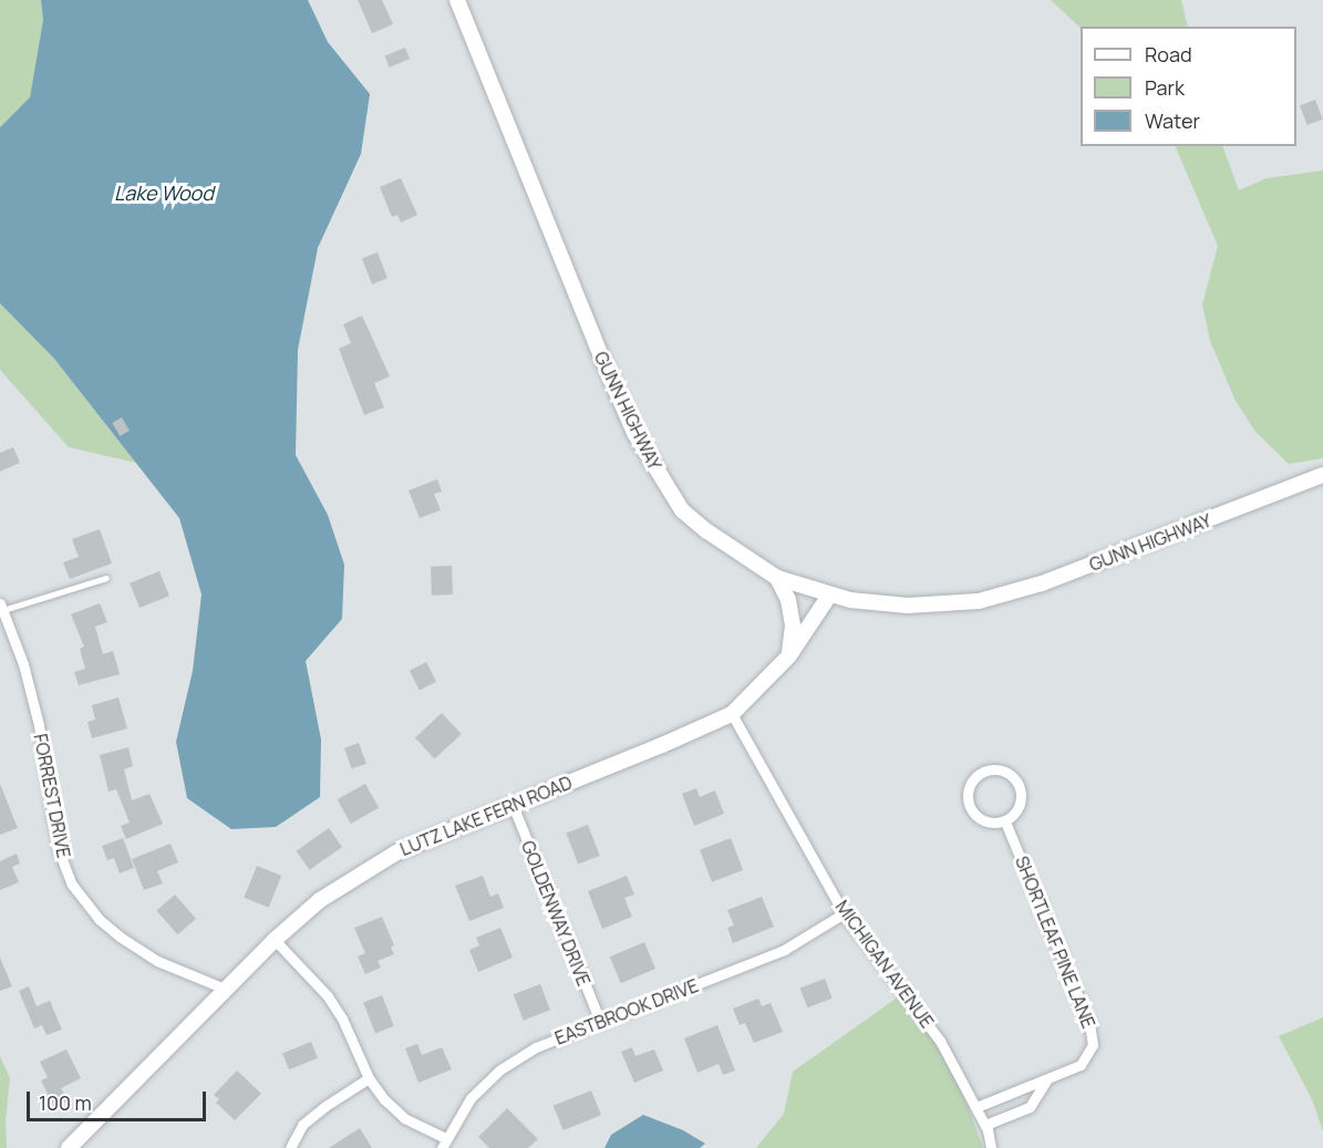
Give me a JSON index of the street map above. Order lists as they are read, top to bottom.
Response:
{
  "streets": {
    "main road": ["GUNN HIGHWAY", "LUTZ LAKE FERN ROAD"],
    "street": [
      "FORREST DRIVE",
      "GOLDENWAY DRIVE",
      "SHORTLEAF PINE LANE",
      "MICHIGAN AVENUE",
      "EASTBROOK DRIVE"
    ]
  },
  "crossings": [
    ["GUNN HIGHWAY", "LUTZ LAKE FERN ROAD"],
    ["FORREST DRIVE", "LUTZ LAKE FERN ROAD"],
    ["LUTZ LAKE FERN ROAD", "GOLDENWAY DRIVE"],
    ["LUTZ LAKE FERN ROAD", "MICHIGAN AVENUE"],
    ["GOLDENWAY DRIVE", "EASTBROOK DRIVE"],
    ["SHORTLEAF PINE LANE", "MICHIGAN AVENUE"],
    ["MICHIGAN AVENUE", "EASTBROOK DRIVE"]
  ],
  "water": ["Lake Wood"],
  "legend": ["Road", "Park", "Water"],
  "scale_bar": "100 m"
}
